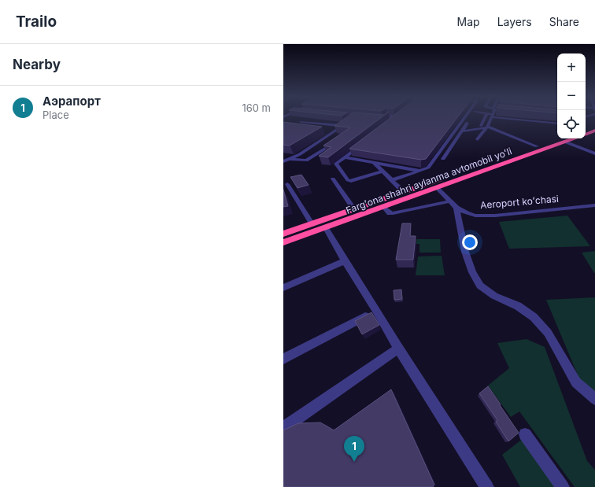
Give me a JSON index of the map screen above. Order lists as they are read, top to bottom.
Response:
{
  "streets": {
    "highway": ["Fargʻona shahri aylanma avtomobil yoʻli"],
    "street": ["Aeroport koʻchasi"]
  },
  "crossings": [
    ["Fargʻona shahri aylanma avtomobil yoʻli", "Aeroport koʻchasi"]
  ],
  "page": {
    "header": "Trailo",
    "nav": ["Map", "Layers", "Share"],
    "heading": "Nearby",
    "map_buttons": ["+", "−"],
    "list": [
      {
        "mark": "1",
        "name": "Аэрапорт",
        "note": "Place",
        "value": "160 m"
      }
    ],
    "pins": "1"
  }
}
